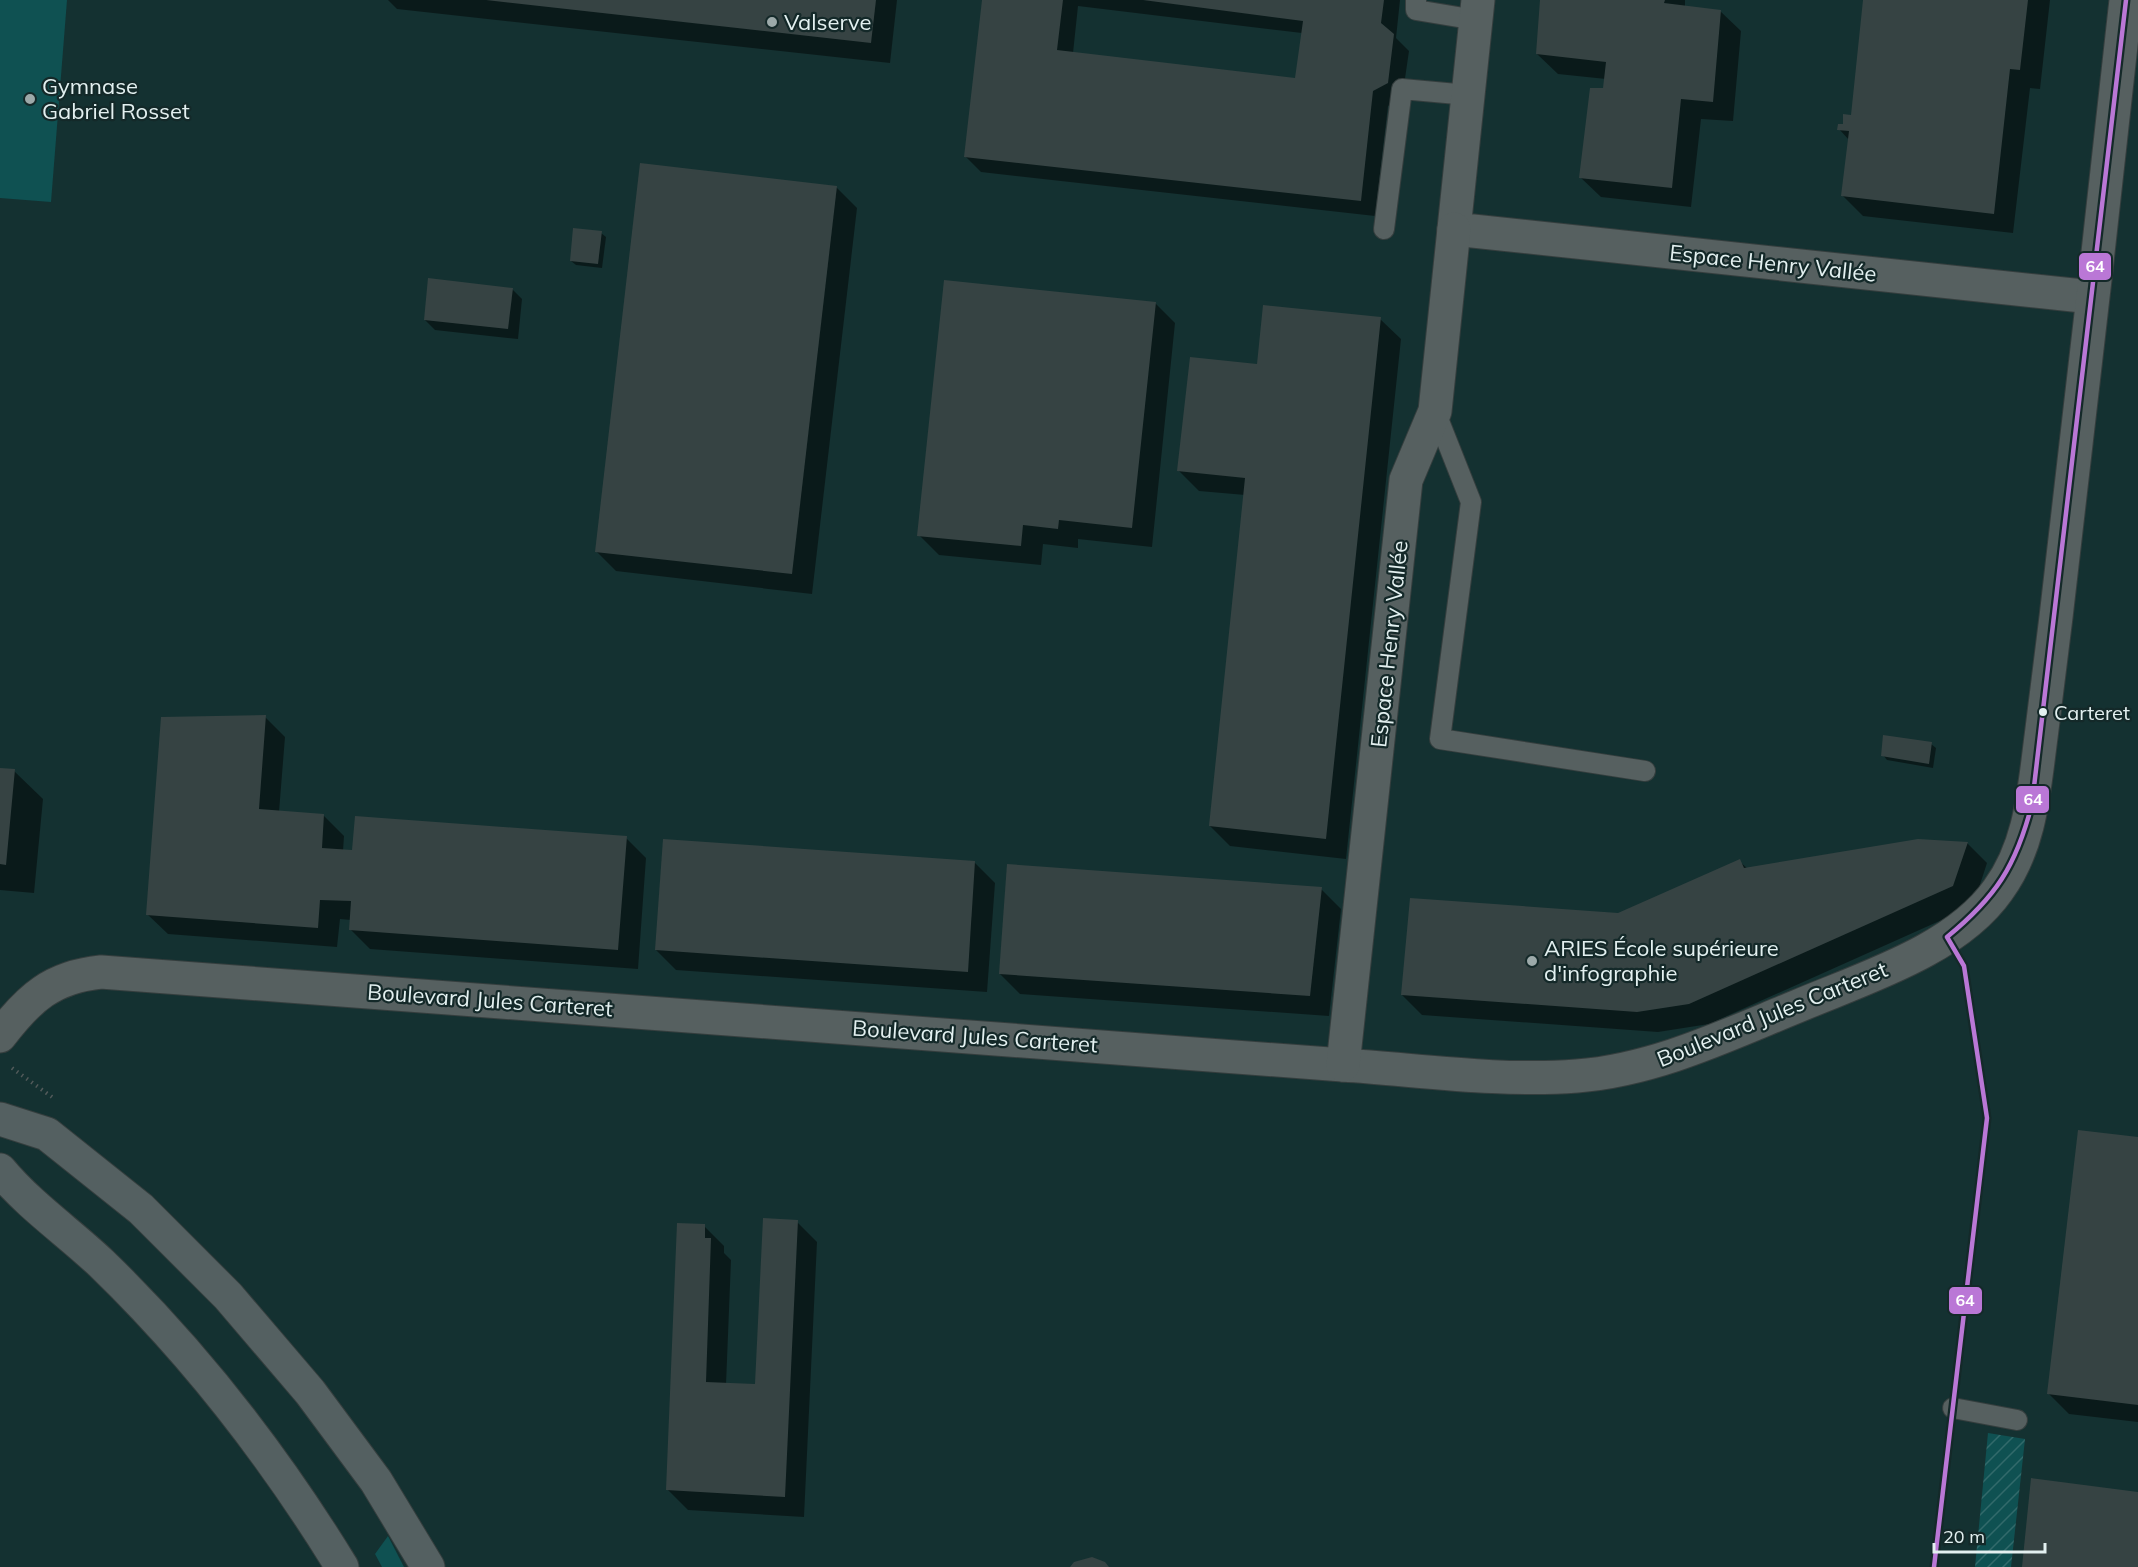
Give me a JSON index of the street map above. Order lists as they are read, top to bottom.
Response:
{
  "streets": {
    "street": ["Espace Henry Vallée", "Boulevard Jules Carteret"]
  },
  "crossings": [
    ["Espace Henry Vallée", "Boulevard Jules Carteret"]
  ],
  "places": [
    "Valserve",
    "Gymnase Gabriel Rosset",
    "Carteret",
    "ARIES École supérieure d'infographie"
  ],
  "lines": ["transit line 64"],
  "scale_bar": "20 m"
}
